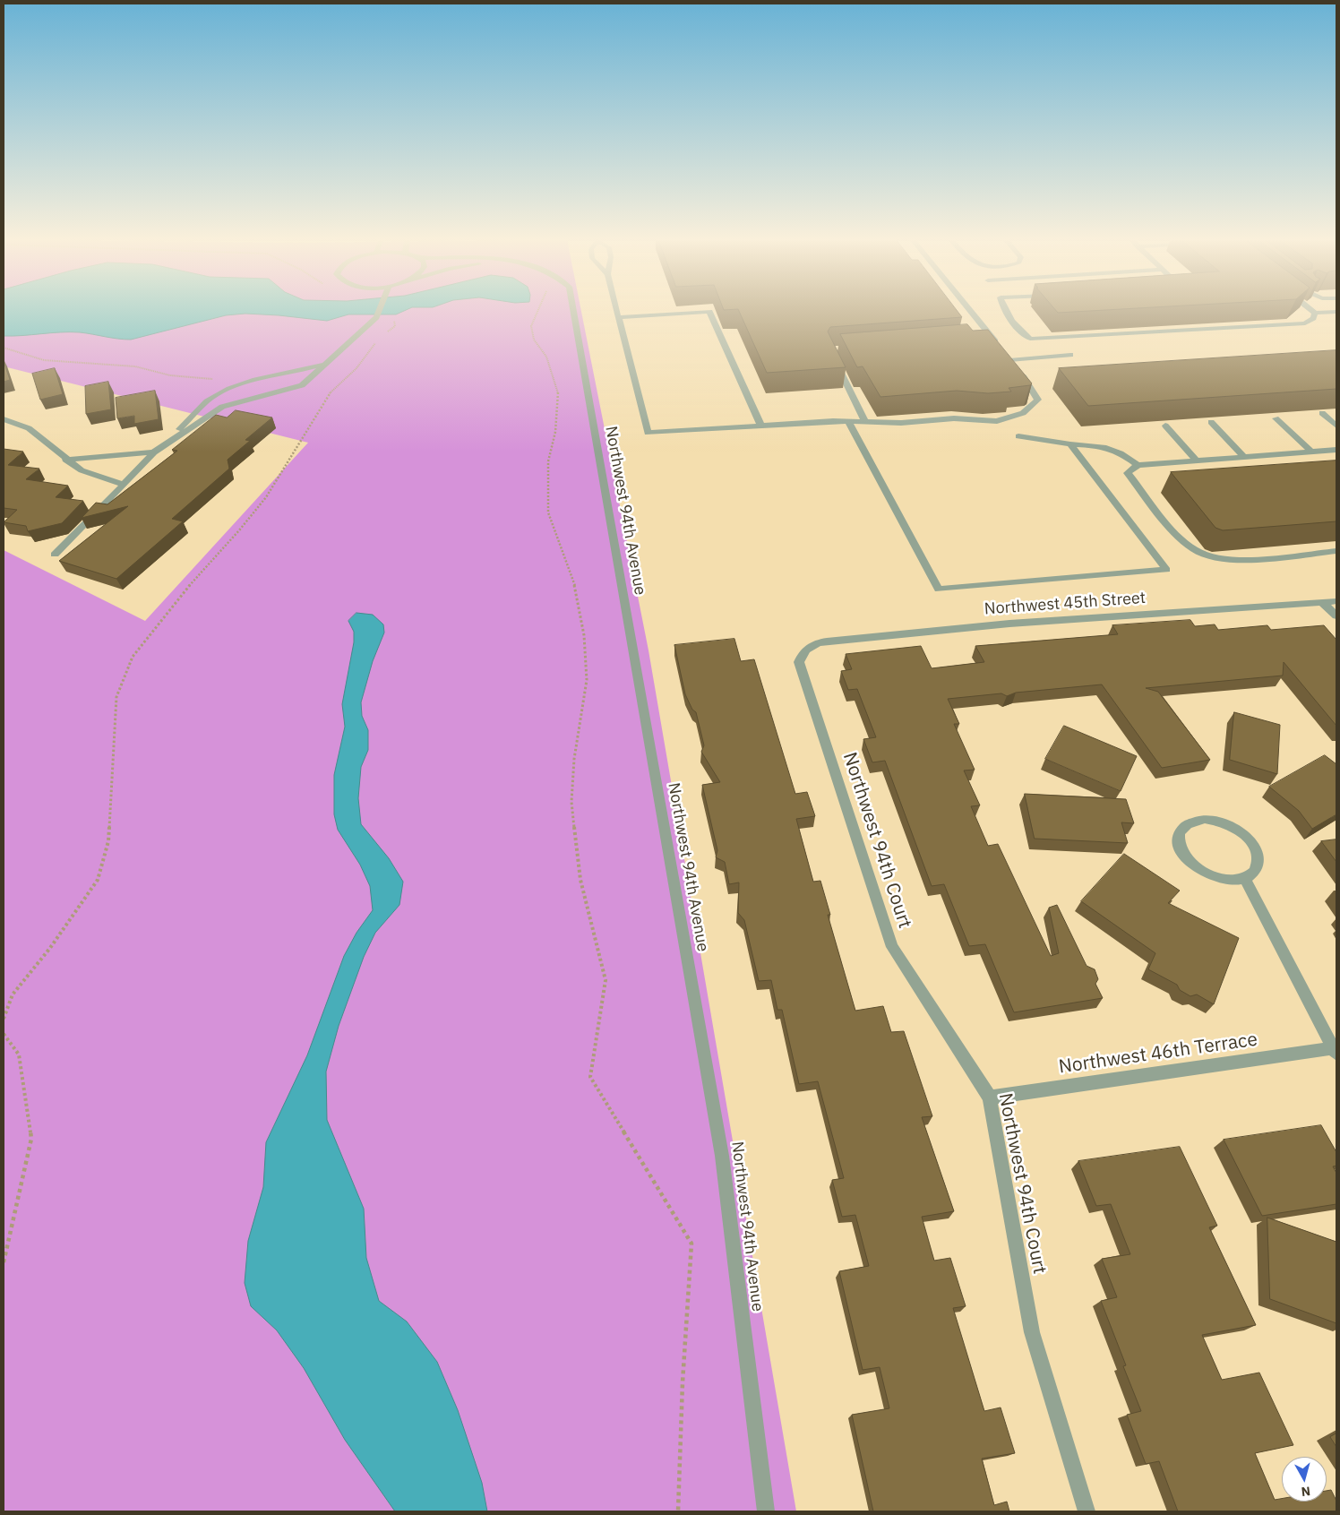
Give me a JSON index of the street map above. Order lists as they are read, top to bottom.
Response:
{
  "streets": {
    "street": [
      "Northwest 94th Avenue",
      "Northwest 45th Street",
      "Northwest 94th Court",
      "Northwest 46th Terrace"
    ]
  },
  "crossings": [
    ["Northwest 45th Street", "Northwest 94th Court"],
    ["Northwest 94th Court", "Northwest 46th Terrace"]
  ],
  "north": "bottom"
}
